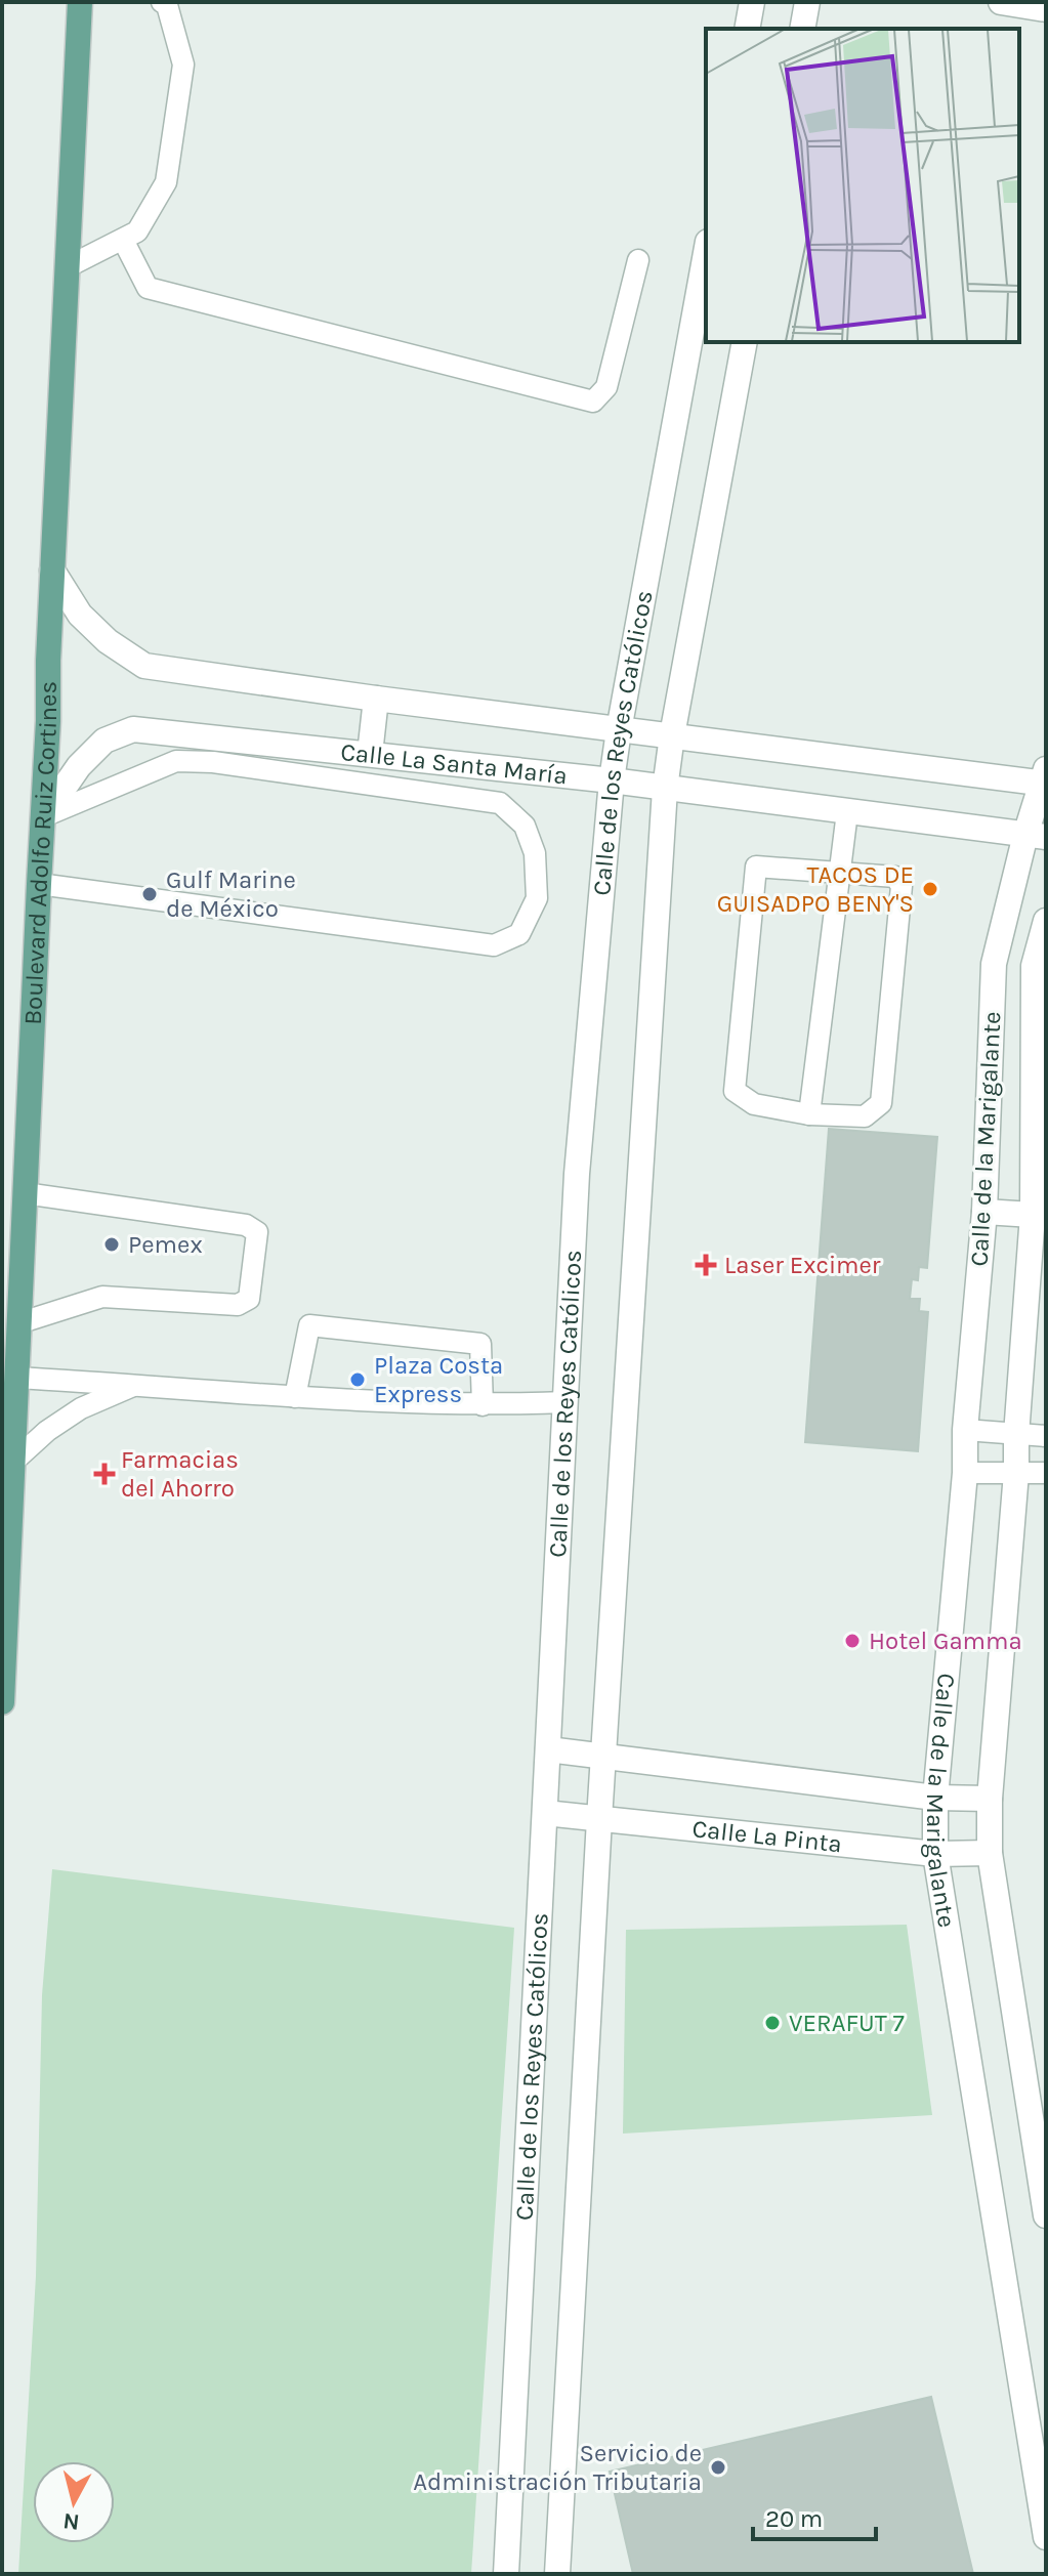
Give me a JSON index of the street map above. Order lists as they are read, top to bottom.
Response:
{
  "streets": {
    "main road": ["Boulevard Adolfo Ruiz Cortines"],
    "street": [
      "Calle de los Reyes Católicos",
      "Calle La Santa María",
      "Calle de la Marigalante",
      "Calle La Pinta"
    ]
  },
  "crossings": [
    ["Calle de los Reyes Católicos", "Calle La Santa María"],
    ["Calle de los Reyes Católicos", "Calle La Pinta"],
    ["Calle La Santa María", "Boulevard Adolfo Ruiz Cortines"],
    ["Calle La Santa María", "Calle de la Marigalante"],
    ["Calle de la Marigalante", "Calle La Pinta"]
  ],
  "places": {
    "other": [
      "TACOS DE GUISADPO BENY'S",
      "Gulf Marine de México",
      "Pemex",
      "Plaza Costa Express",
      "Hotel Gamma",
      "VERAFUT 7",
      "Servicio de Administración Tributaria"
    ],
    "health": ["Laser Excimer", "Farmacias del Ahorro"]
  },
  "scale_bar": "20 m",
  "north": "bottom"
}
